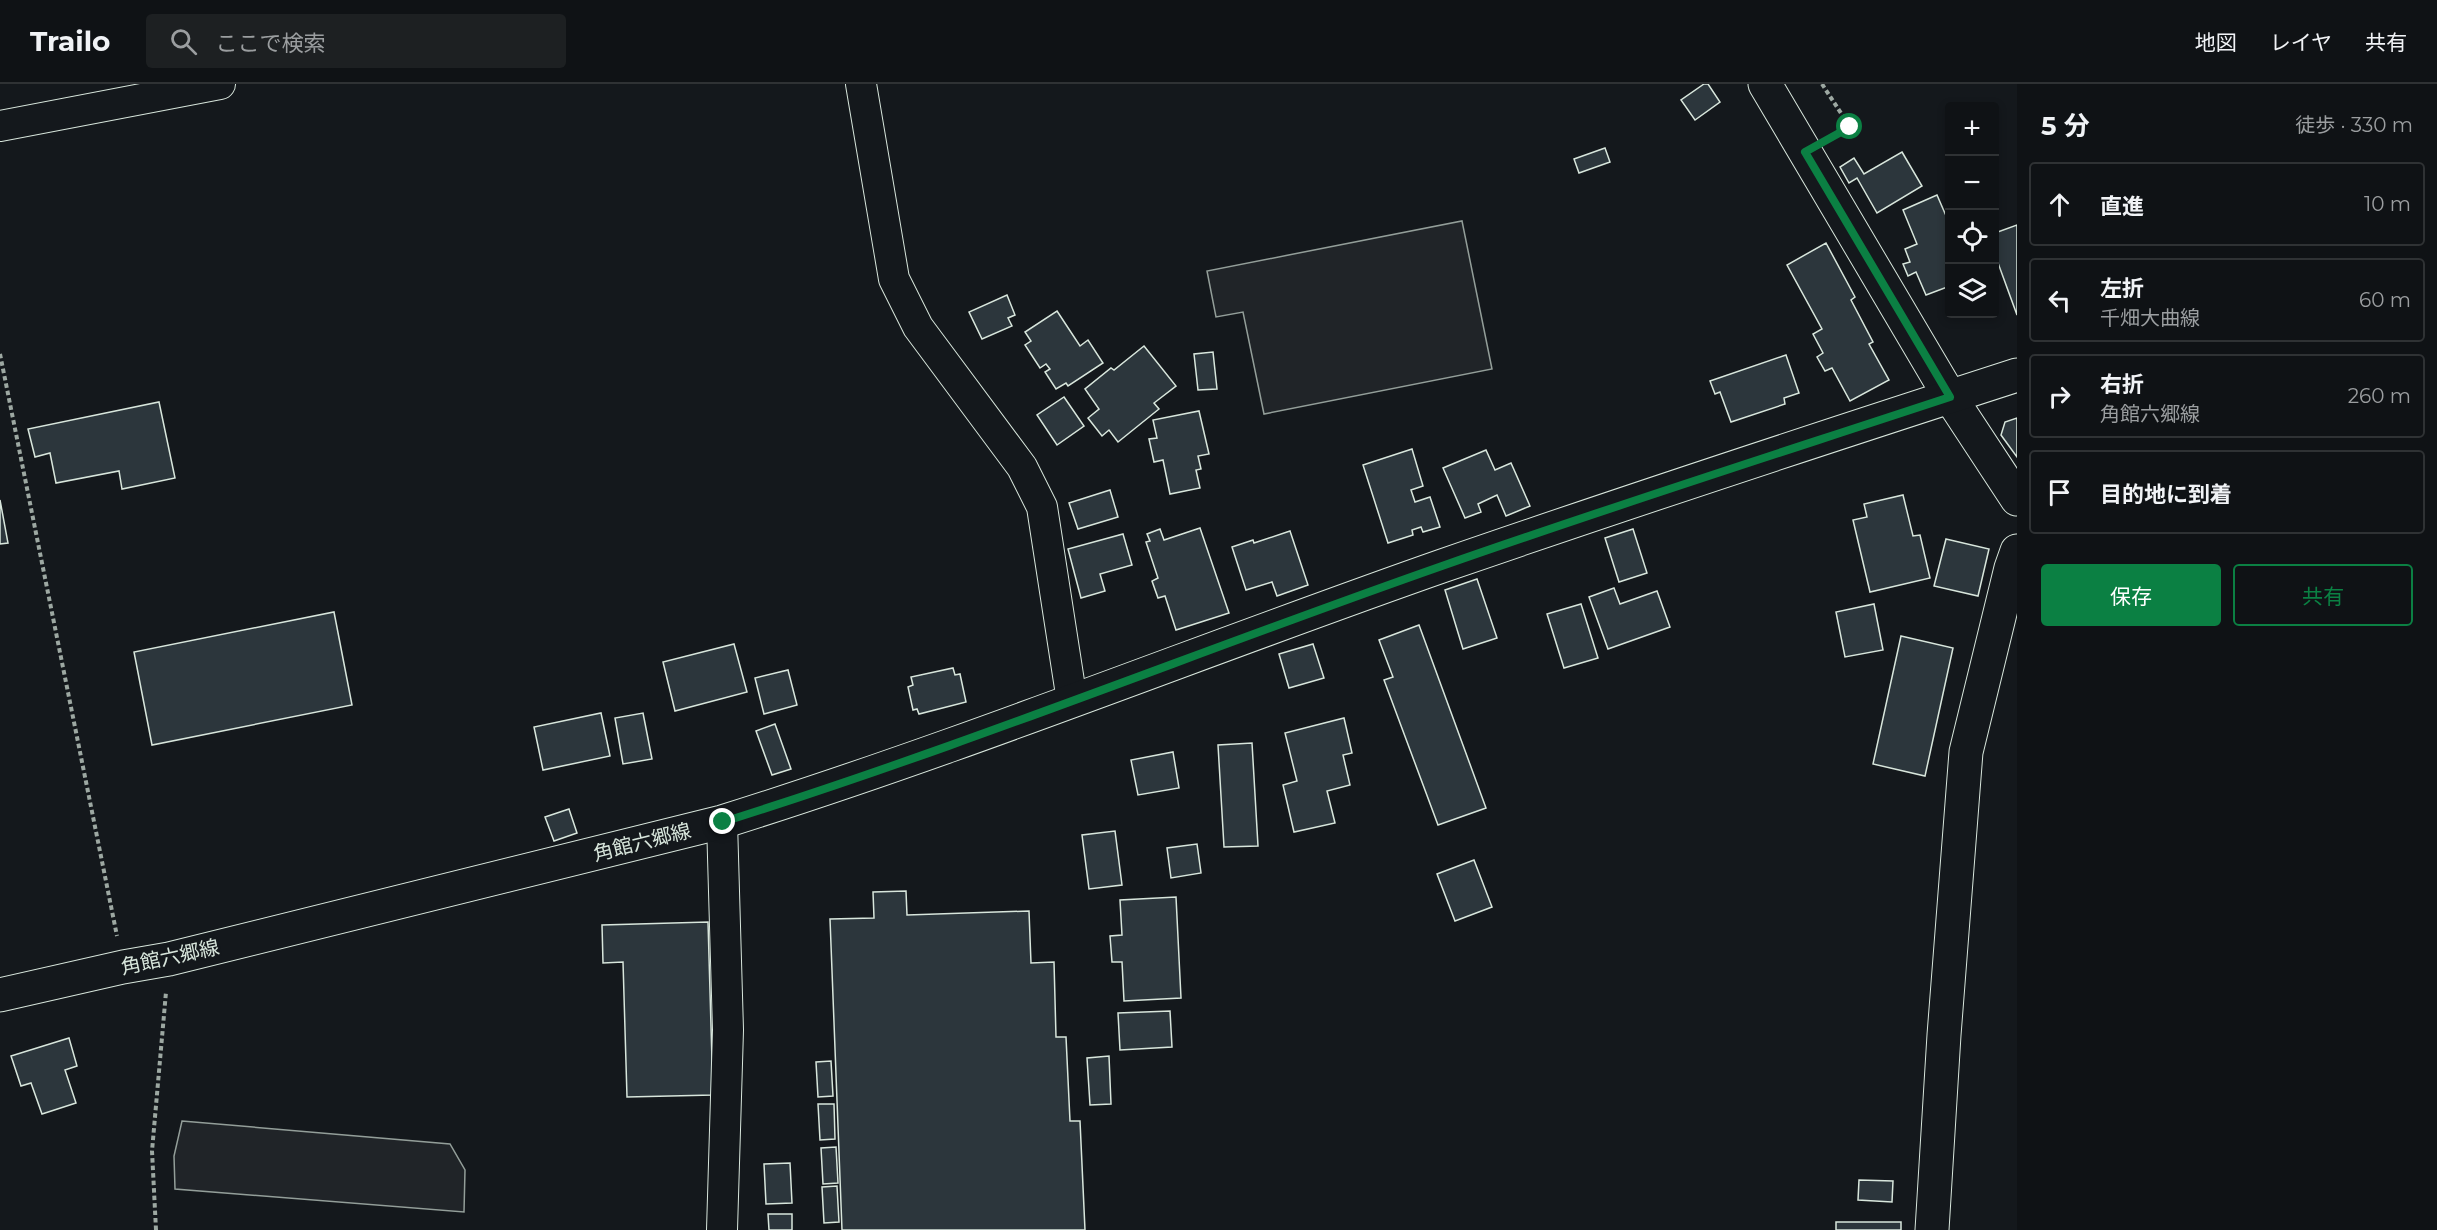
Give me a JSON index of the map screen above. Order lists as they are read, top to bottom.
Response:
{
  "streets": {
    "main road": ["角館六郷線"]
  },
  "page": {
    "header": "Trailo",
    "search": "ここで検索",
    "nav": ["地図", "レイヤ", "共有"],
    "heading": ["5 分", "徒歩 · 330 m"],
    "map_buttons": ["+", "−"],
    "list": [
      ["直進", "10 m"],
      ["左折", "千畑大曲線", "60 m"],
      ["右折", "角館六郷線", "260 m"],
      "目的地に到着"
    ],
    "buttons": ["保存", "共有"]
  }
}
